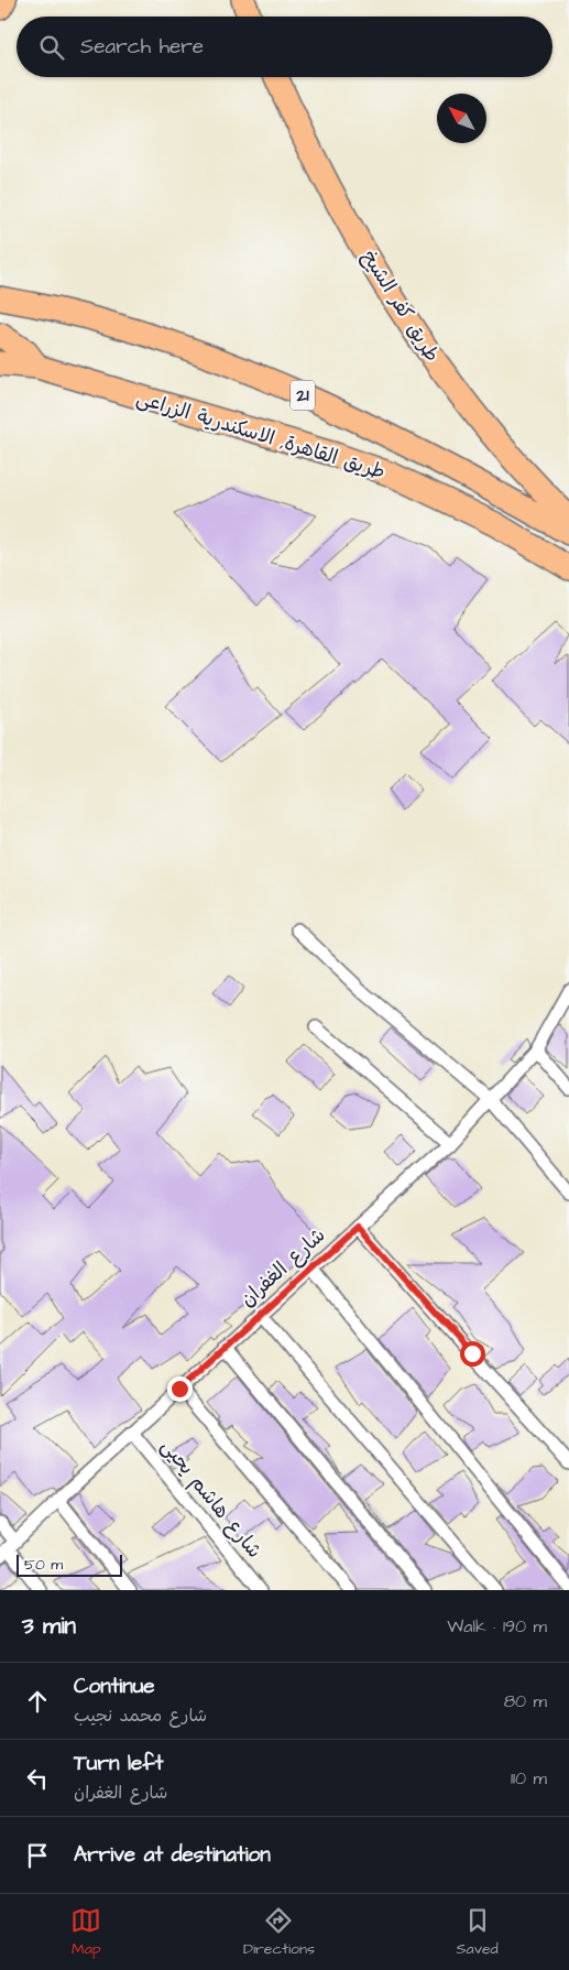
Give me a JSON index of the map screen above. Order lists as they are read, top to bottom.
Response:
{
  "streets": {
    "highway": ["طريق كفر الشيخ", "21", "طريق القاهرة, الاسكندرية الزراعى"],
    "street": ["شارع الغفران", "شارع هاشم يحيى"]
  },
  "crossings": [
    ["شارع الغفران", "شارع هاشم يحيى"]
  ],
  "scale_bar": "50 m",
  "north": "top left",
  "page": {
    "search": "Search here",
    "scale": "50 m",
    "heading": ["3 min", "Walk · 190 m"],
    "list": [
      ["Continue", "شارع محمد نجيب", "80 m"],
      ["Turn left", "شارع الغفران", "110 m"],
      "Arrive at destination"
    ],
    "nav": ["Map", "Directions", "Saved"]
  }
}
